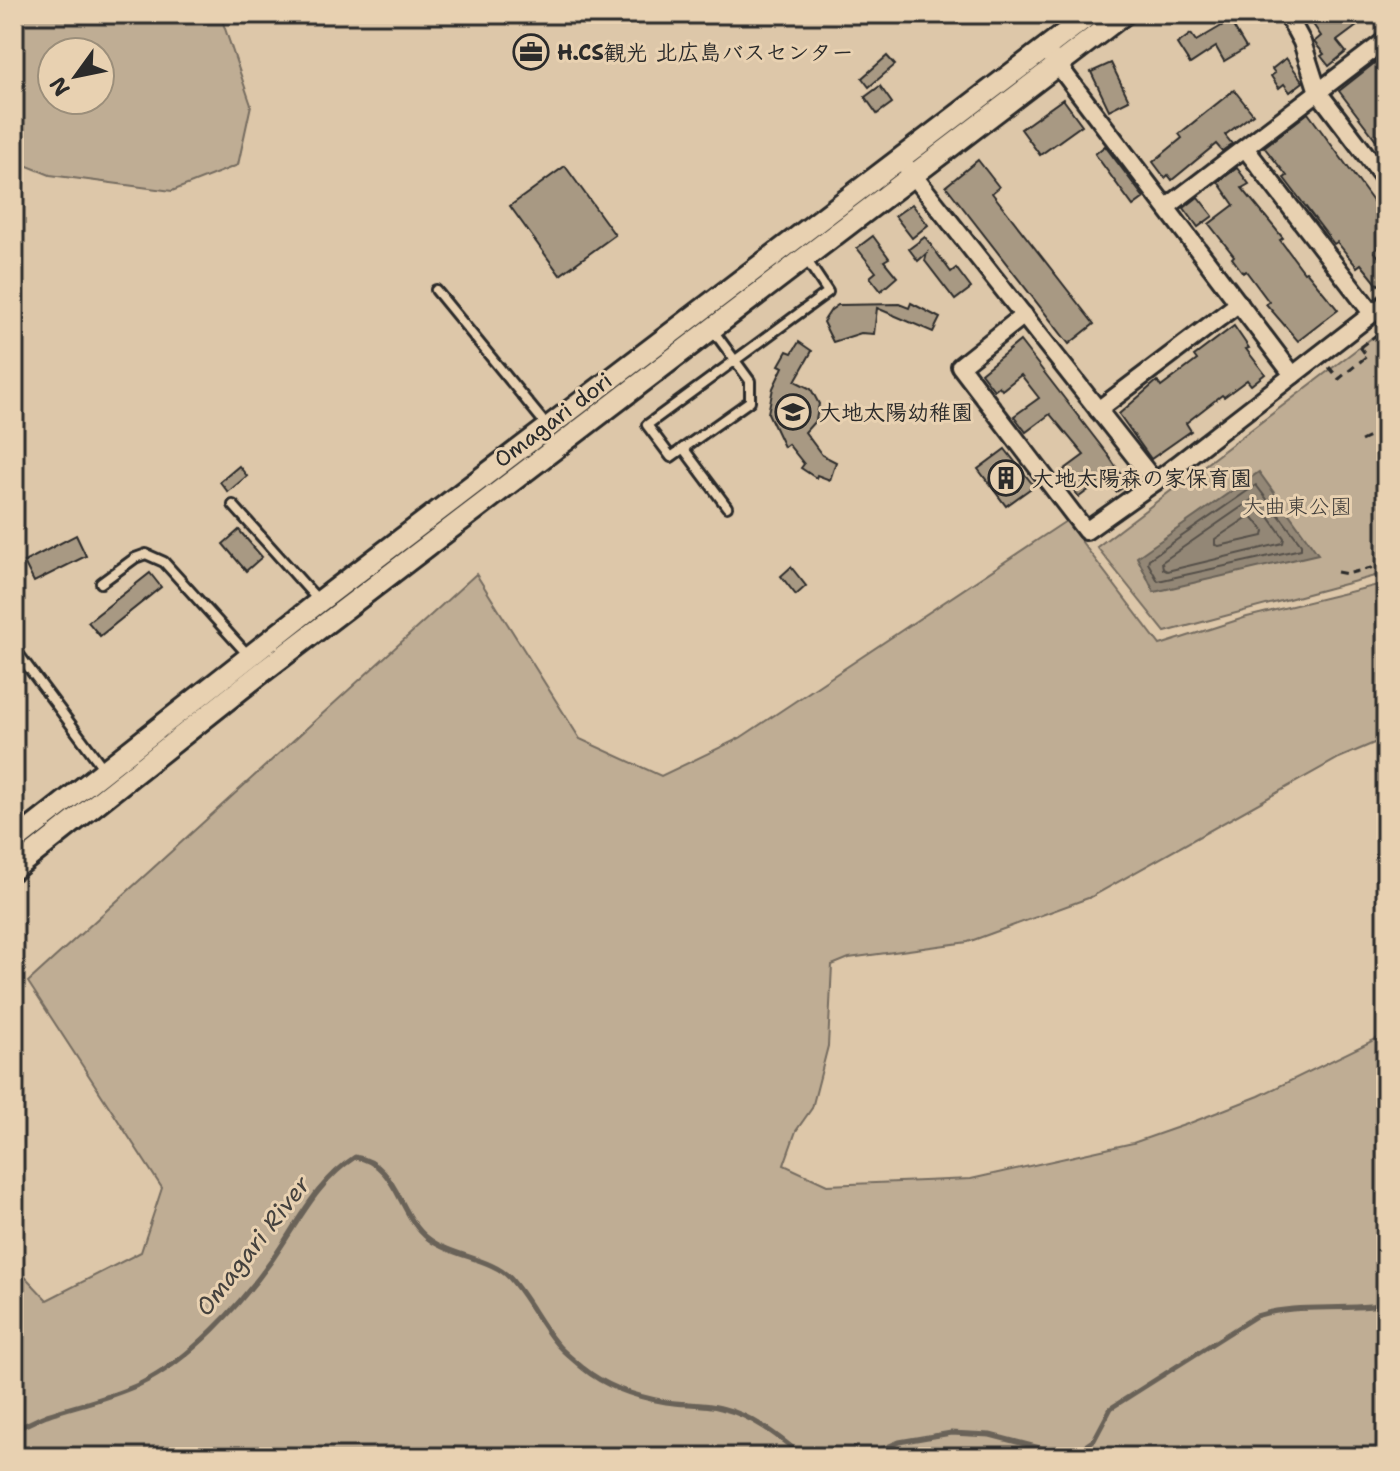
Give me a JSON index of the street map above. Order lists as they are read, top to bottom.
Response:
{
  "streets": {
    "street": ["Omagari dori"]
  },
  "water": ["Omagari River"],
  "parks": ["大曲東公園"],
  "places": {
    "office": ["H.CS観光 北広島バスセンター"],
    "school or university": ["大地太陽幼稚園"],
    "building": ["大地太陽森の家保育園"]
  },
  "north": "bottom left"
}
